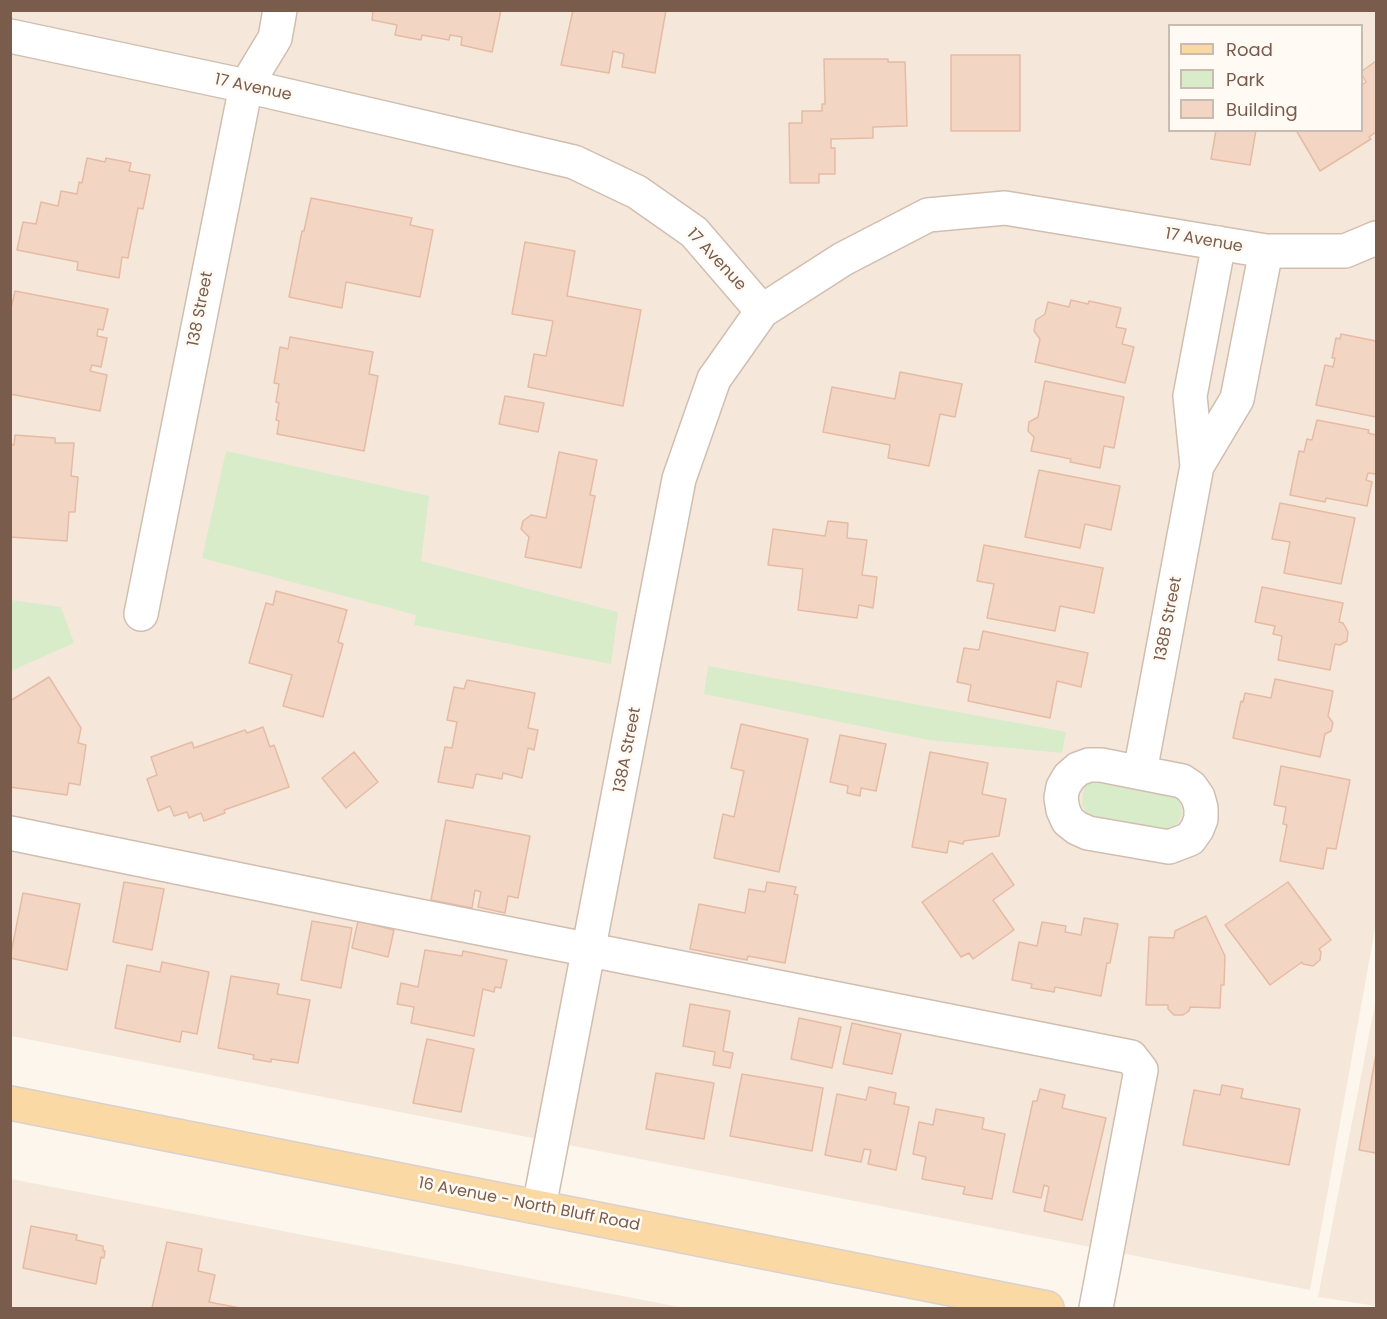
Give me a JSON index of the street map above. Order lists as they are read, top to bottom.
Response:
{
  "streets": {
    "main road": ["16 Avenue - North Bluff Road"],
    "street": [
      "17 Avenue",
      "138 Street",
      "138B Street",
      "138A Street"
    ]
  },
  "crossings": [
    ["17 Avenue", "138 Street"],
    ["17 Avenue", "138B Street"],
    ["17 Avenue", "138A Street"],
    ["138A Street", "16 Avenue - North Bluff Road"]
  ],
  "legend": ["Road", "Park", "Building"]
}
